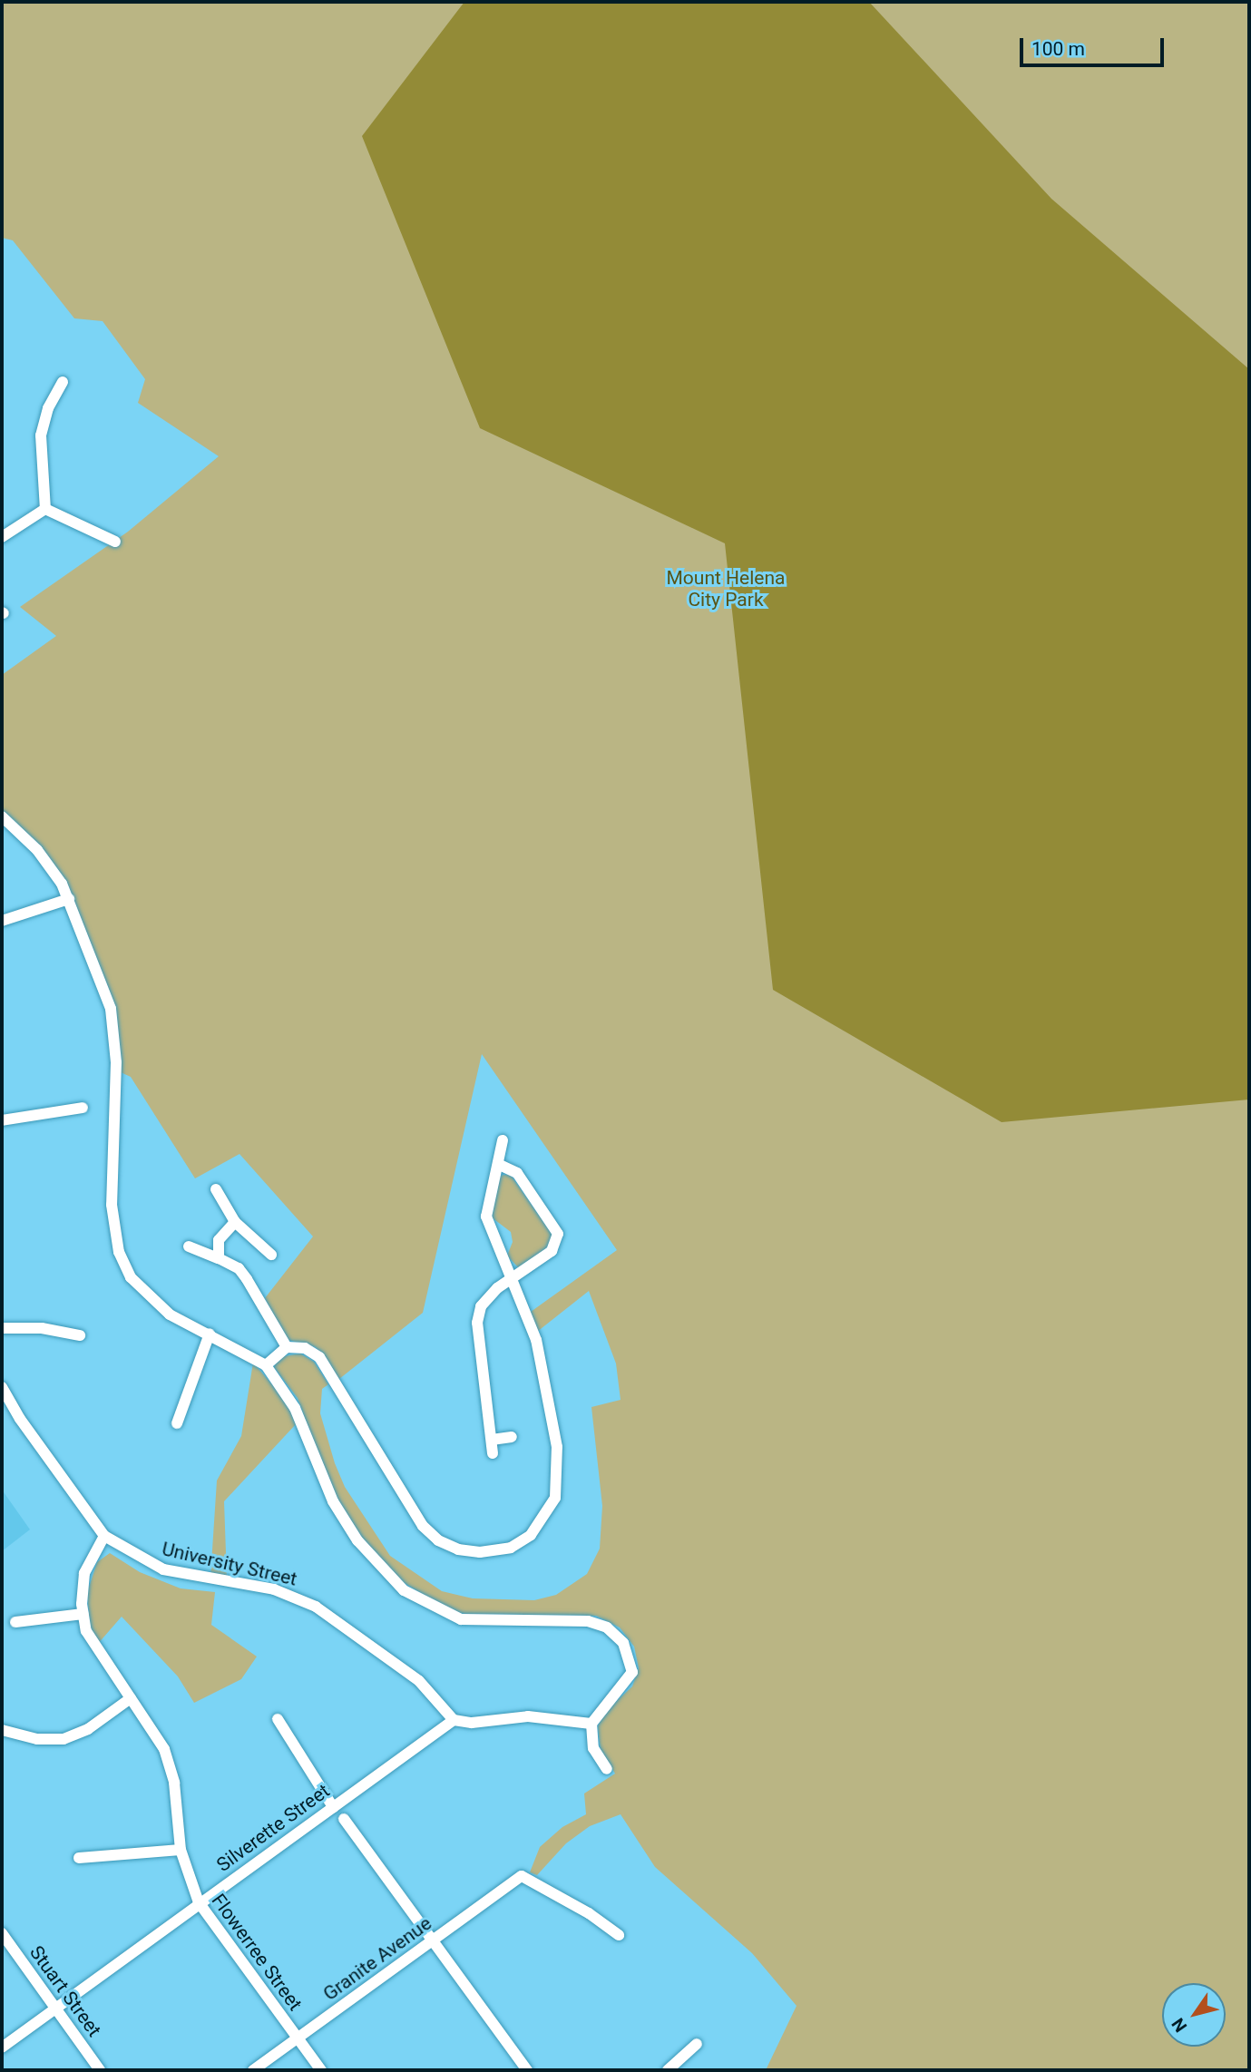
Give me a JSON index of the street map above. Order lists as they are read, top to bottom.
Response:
{
  "streets": {
    "street": [
      "University Street",
      "Silverette Street",
      "Flowerree Street",
      "Granite Avenue",
      "Stuart Street"
    ]
  },
  "crossings": [
    ["University Street", "Silverette Street"],
    ["University Street", "Flowerree Street"],
    ["Silverette Street", "Flowerree Street"],
    ["Silverette Street", "Stuart Street"],
    ["Flowerree Street", "Granite Avenue"]
  ],
  "parks": ["Mount Helena City Park"],
  "scale_bar": "100 m",
  "north": "bottom left"
}
